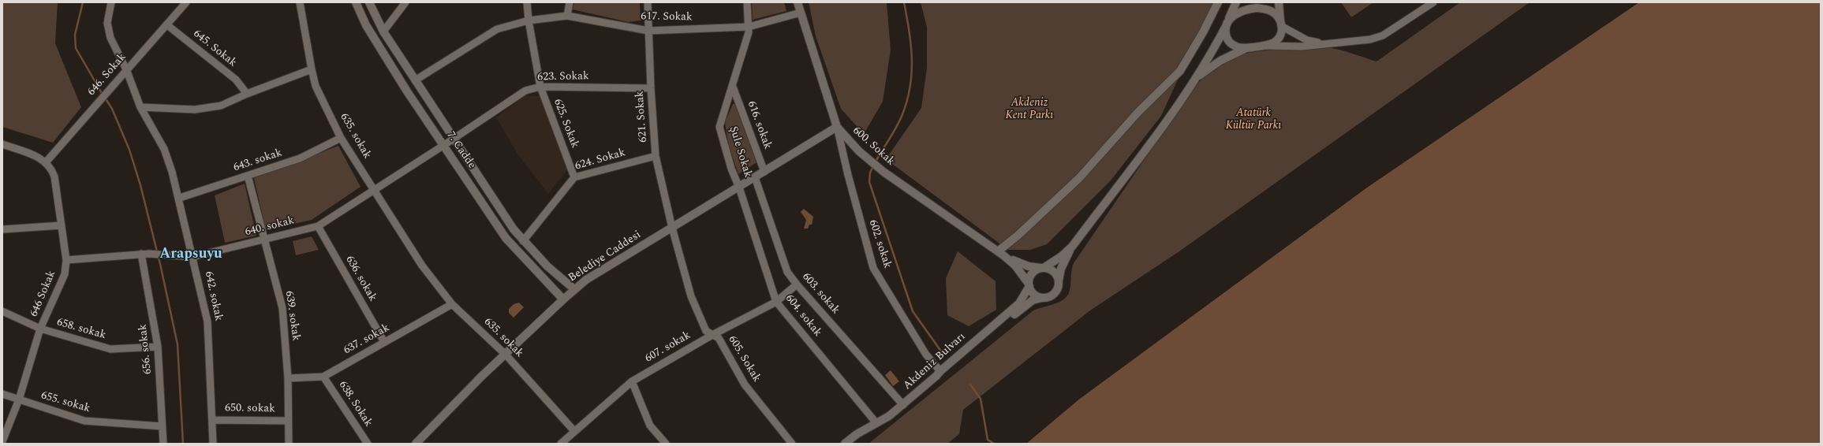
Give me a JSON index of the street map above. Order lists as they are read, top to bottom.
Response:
{
  "streets": {
    "main road": [
      "600. Sokak",
      "7. Cadde",
      "Belediye Caddesi",
      "Akdeniz Bulvarı"
    ],
    "street": [
      "617. Sokak",
      "645. Sokak",
      "646. Sokak",
      "623. Sokak",
      "621. Sokak",
      "625. Sokak",
      "616. sokak",
      "635. sokak",
      "Şule Sokak",
      "624. Sokak",
      "643. sokak",
      "640. sokak",
      "602. sokak",
      "636. sokak",
      "646 Sokak",
      "603. sokak",
      "642. sokak",
      "639. sokak",
      "604. sokak",
      "658. sokak",
      "637. sokak",
      "607. sokak",
      "656. sokak",
      "605. Sokak",
      "655. sokak",
      "638. Sokak",
      "650. sokak"
    ]
  },
  "crossings": [
    ["617. Sokak", "621. Sokak"],
    ["617. Sokak", "625. Sokak"],
    ["617. Sokak", "600. Sokak"],
    ["617. Sokak", "7. Cadde"],
    ["645. Sokak", "646. Sokak"],
    ["646. Sokak", "646 Sokak"],
    ["623. Sokak", "621. Sokak"],
    ["623. Sokak", "625. Sokak"],
    ["623. Sokak", "7. Cadde"],
    ["623. Sokak", "640. sokak"],
    ["621. Sokak", "624. Sokak"],
    ["621. Sokak", "Belediye Caddesi"],
    ["621. Sokak", "605. Sokak"],
    ["625. Sokak", "624. Sokak"],
    ["616. sokak", "Şule Sokak"],
    ["616. sokak", "Belediye Caddesi"],
    ["635. sokak", "643. sokak"],
    ["635. sokak", "640. sokak"],
    ["635. sokak", "Belediye Caddesi"],
    ["635. sokak", "637. sokak"],
    ["635. sokak", "607. sokak"],
    ["600. Sokak", "602. sokak"],
    ["600. Sokak", "Belediye Caddesi"],
    ["7. Cadde", "624. Sokak"],
    ["7. Cadde", "640. sokak"],
    ["7. Cadde", "Belediye Caddesi"],
    ["Şule Sokak", "Belediye Caddesi"],
    ["Şule Sokak", "604. sokak"],
    ["643. sokak", "642. sokak"],
    ["643. sokak", "639. sokak"],
    ["640. sokak", "636. sokak"],
    ["640. sokak", "646 Sokak"],
    ["640. sokak", "642. sokak"],
    ["640. sokak", "639. sokak"],
    ["640. sokak", "656. sokak"],
    ["602. sokak", "Belediye Caddesi"],
    ["602. sokak", "Akdeniz Bulvarı"],
    ["Belediye Caddesi", "603. sokak"],
    ["Belediye Caddesi", "604. sokak"],
    ["Belediye Caddesi", "605. Sokak"],
    ["636. sokak", "637. sokak"],
    ["646 Sokak", "658. sokak"],
    ["646 Sokak", "655. sokak"],
    ["603. sokak", "607. sokak"],
    ["603. sokak", "Akdeniz Bulvarı"],
    ["642. sokak", "650. sokak"],
    ["639. sokak", "637. sokak"],
    ["639. sokak", "650. sokak"],
    ["604. sokak", "607. sokak"],
    ["604. sokak", "Akdeniz Bulvarı"],
    ["658. sokak", "656. sokak"],
    ["637. sokak", "638. Sokak"],
    ["607. sokak", "605. Sokak"],
    ["656. sokak", "655. sokak"]
  ],
  "districts": ["Arapsuyu"],
  "parks": ["Akdeniz Kent Parkı", "Atatürk Kültür Parkı"]
}
